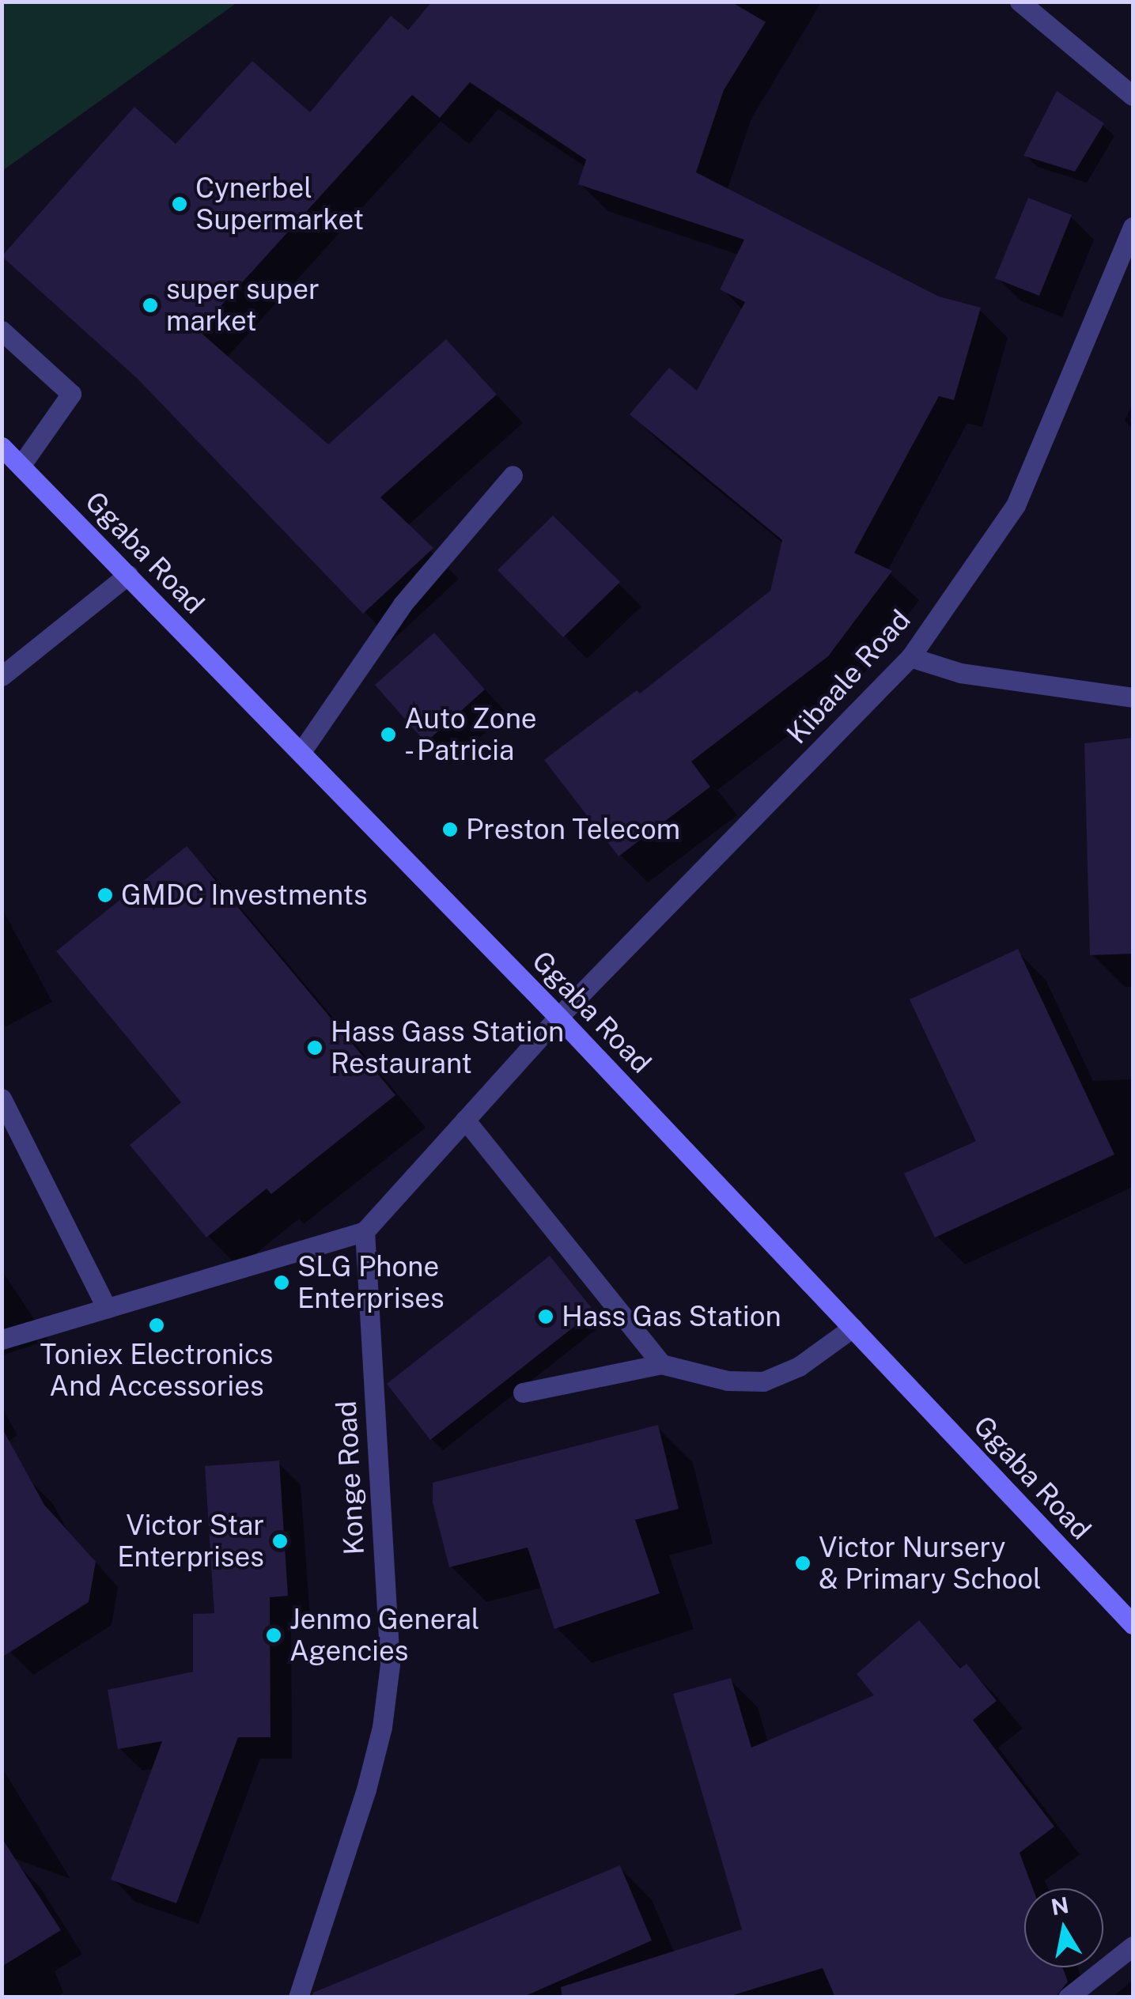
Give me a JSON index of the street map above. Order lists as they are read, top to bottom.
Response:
{
  "streets": {
    "main road": ["Ggaba Road"],
    "street": ["Kibaale Road", "Konge Road"]
  },
  "crossings": [
    ["Ggaba Road", "Kibaale Road"]
  ],
  "places": [
    "Cynerbel Supermarket",
    "super super market",
    "Auto Zone - Patricia",
    "Preston Telecom",
    "GMDC Investments",
    "Hass Gass Station Restaurant",
    "SLG Phone Enterprises",
    "Hass Gas Station",
    "Toniex Electronics And Accessories",
    "Victor Star Enterprises",
    "Victor Nursery & Primary School",
    "Jenmo General Agencies"
  ],
  "north": "top"
}
